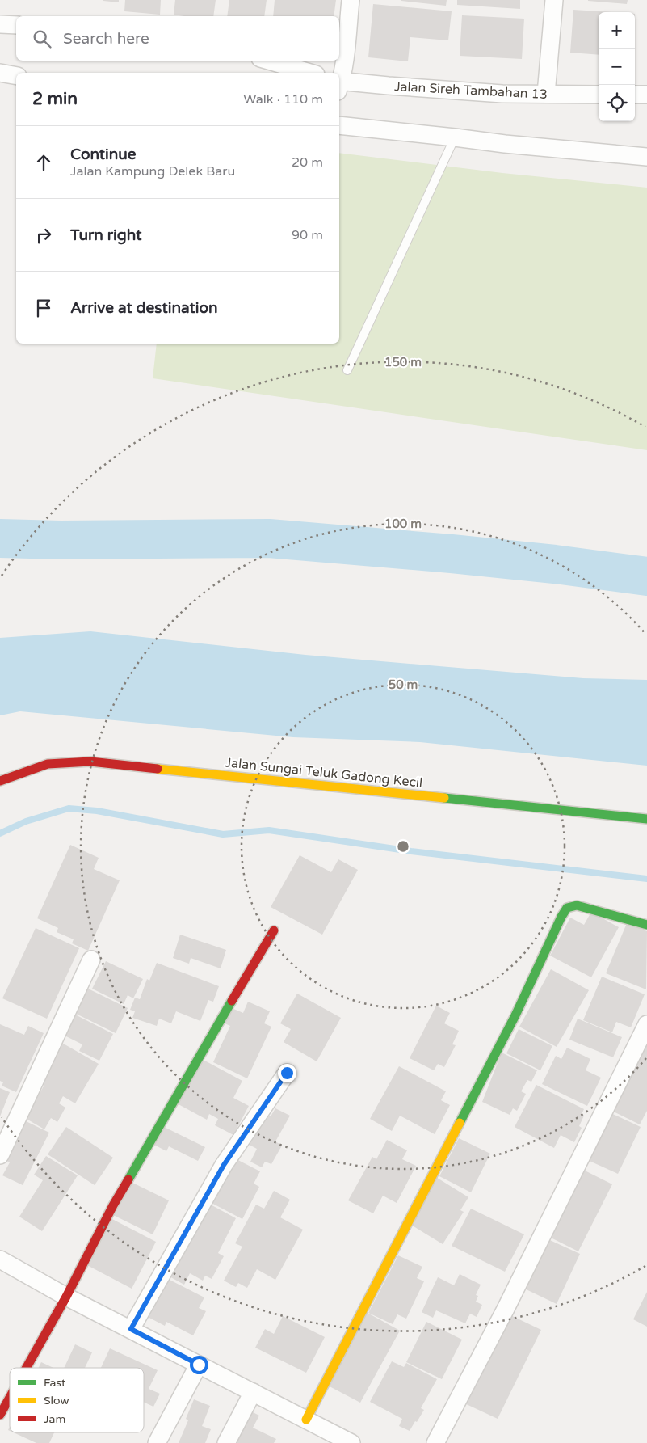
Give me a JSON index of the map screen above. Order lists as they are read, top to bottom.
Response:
{
  "streets": {
    "street": ["Jalan Sireh Tambahan 13", "Jalan Sungai Teluk Gadong Kecil"]
  },
  "legend": ["Fast", "Slow", "Jam"],
  "page": {
    "map_buttons": ["+", "−"],
    "search": "Search here",
    "heading": ["2 min", "Walk · 110 m"],
    "list": [
      ["Continue", "Jalan Kampung Delek Baru", "20 m"],
      ["Turn right", "90 m"],
      "Arrive at destination"
    ]
  },
  "rings": ["150 m", "100 m", "50 m"]
}
